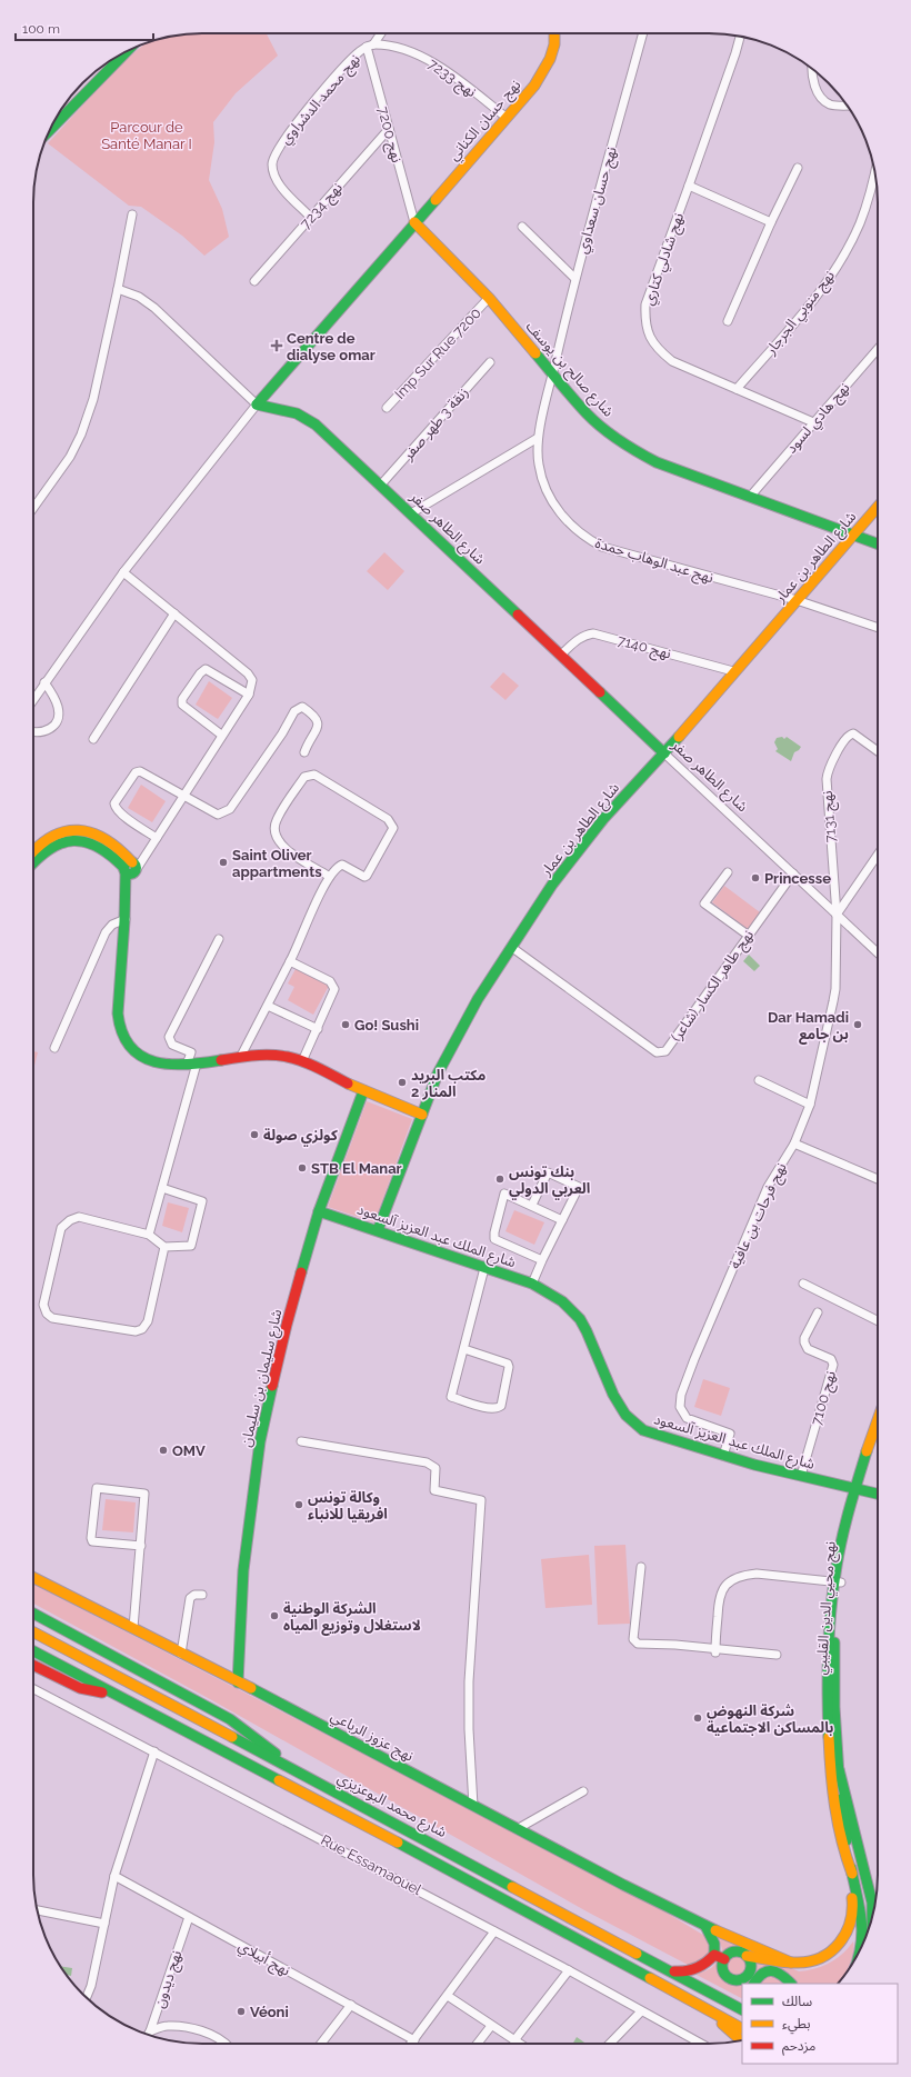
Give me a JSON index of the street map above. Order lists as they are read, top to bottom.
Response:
{
  "streets": {
    "main road": [
      "نهج حسان الكناني",
      "شارع صالح بن يوسف",
      "شارع الطاهر صفر",
      "شارع الطاهر بن عمار",
      "شارع الملك عبد العزيز آلسعود",
      "شارع سليمان بن سليمان",
      "نهج محيي الدين القليبي",
      "نهج عزوز الرباعي",
      "شارع محمد البوعزيزي"
    ],
    "street": [
      "نهج 7233",
      "نهج محمد الدشراوي",
      "نهج 7200",
      "نهج حسان سعداوي",
      "نهج 7234",
      "نهج شادلي كتاري",
      "نهج منوبي الجرجار",
      "Imp Sur Rue 7200",
      "نهج هادي لسود",
      "زنقة 3 طهر صفر",
      "نهج عبد الوهاب حمدة",
      "نهج 7140",
      "نهج 7131",
      "نهج طاهر الكسار (شاعر)",
      "نهج فرحات بن عافية",
      "نهج 7100",
      "Rue Essamaouel",
      "نهج أبيلاي",
      "نهج ديدون"
    ]
  },
  "crossings": [
    ["نهج 7233", "نهج محمد الدشراوي"],
    ["نهج 7233", "نهج حسان الكناني"],
    ["نهج 7233", "نهج 7200"],
    ["نهج محمد الدشراوي", "نهج 7200"],
    ["نهج محمد الدشراوي", "نهج 7234"],
    ["نهج حسان الكناني", "نهج 7200"],
    ["نهج حسان الكناني", "شارع صالح بن يوسف"],
    ["نهج حسان الكناني", "شارع الطاهر صفر"],
    ["نهج 7200", "نهج 7234"],
    ["نهج 7200", "شارع صالح بن يوسف"],
    ["نهج حسان سعداوي", "شارع صالح بن يوسف"],
    ["نهج حسان سعداوي", "نهج عبد الوهاب حمدة"],
    ["نهج شادلي كتاري", "نهج منوبي الجرجار"],
    ["نهج شادلي كتاري", "نهج هادي لسود"],
    ["Imp Sur Rue 7200", "شارع صالح بن يوسف"],
    ["شارع صالح بن يوسف", "نهج هادي لسود"],
    ["شارع صالح بن يوسف", "شارع الطاهر بن عمار"],
    ["شارع صالح بن يوسف", "نهج عبد الوهاب حمدة"],
    ["زنقة 3 طهر صفر", "شارع الطاهر صفر"],
    ["شارع الطاهر صفر", "شارع الطاهر بن عمار"],
    ["شارع الطاهر صفر", "نهج 7140"],
    ["شارع الطاهر صفر", "نهج 7131"],
    ["شارع الطاهر صفر", "نهج طاهر الكسار (شاعر)"],
    ["شارع الطاهر صفر", "نهج فرحات بن عافية"],
    ["شارع الطاهر بن عمار", "نهج عبد الوهاب حمدة"],
    ["شارع الطاهر بن عمار", "نهج 7140"],
    ["شارع الطاهر بن عمار", "نهج طاهر الكسار (شاعر)"],
    ["شارع الطاهر بن عمار", "شارع الملك عبد العزيز آلسعود"],
    ["نهج 7131", "نهج فرحات بن عافية"],
    ["نهج فرحات بن عافية", "شارع الملك عبد العزيز آلسعود"],
    ["شارع الملك عبد العزيز آلسعود", "شارع سليمان بن سليمان"],
    ["شارع الملك عبد العزيز آلسعود", "نهج 7100"],
    ["شارع الملك عبد العزيز آلسعود", "نهج محيي الدين القليبي"],
    ["شارع سليمان بن سليمان", "نهج عزوز الرباعي"],
    ["نهج أبيلاي", "نهج ديدون"]
  ],
  "parks": ["Parcour de Santé Manar I"],
  "places": {
    "health": ["Centre de dialyse omar"],
    "other": [
      "Saint Oliver appartments",
      "Princesse",
      "Go! Sushi",
      "Dar Hamadi بن جامع",
      "مكتب البريد المنار 2",
      "كولزي صولة",
      "STB El Manar",
      "بنك تونس العربي الدولي",
      "OMV",
      "وكالة تونس افريقيا للانباء",
      "الشركة الوطنية لاستغلال وتوزيع المياه",
      "شركة النهوض بالمساكن الاجتماعية",
      "Véoni"
    ]
  },
  "legend": ["سالك", "بطيء", "مزدحم"],
  "scale_bar": "100 m"
}
